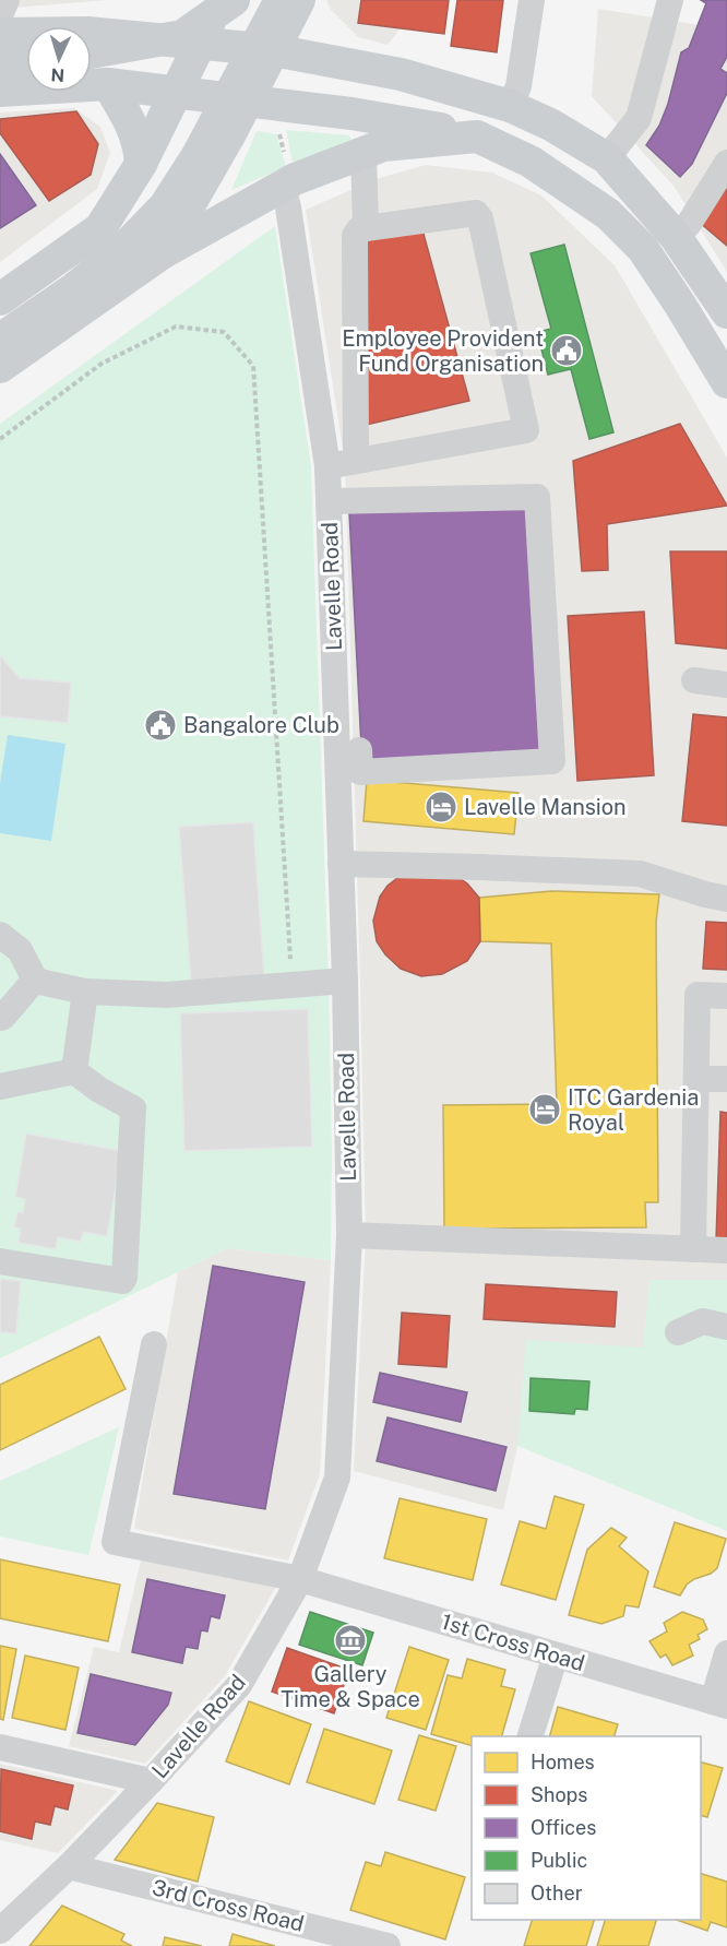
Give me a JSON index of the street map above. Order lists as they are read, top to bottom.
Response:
{
  "streets": {
    "street": ["Lavelle Road", "1st Cross Road", "3rd Cross Road"]
  },
  "crossings": [
    ["Lavelle Road", "1st Cross Road"],
    ["Lavelle Road", "3rd Cross Road"]
  ],
  "places": {
    "public building": ["Employee Provident Fund Organisation", "Bangalore Club"],
    "hotel": ["Lavelle Mansion", "ITC Gardenia Royal"],
    "museum": ["Gallery Time & Space"]
  },
  "legend": [
    "Homes",
    "Shops",
    "Offices",
    "Public",
    "Other"
  ],
  "north": "bottom"
}
